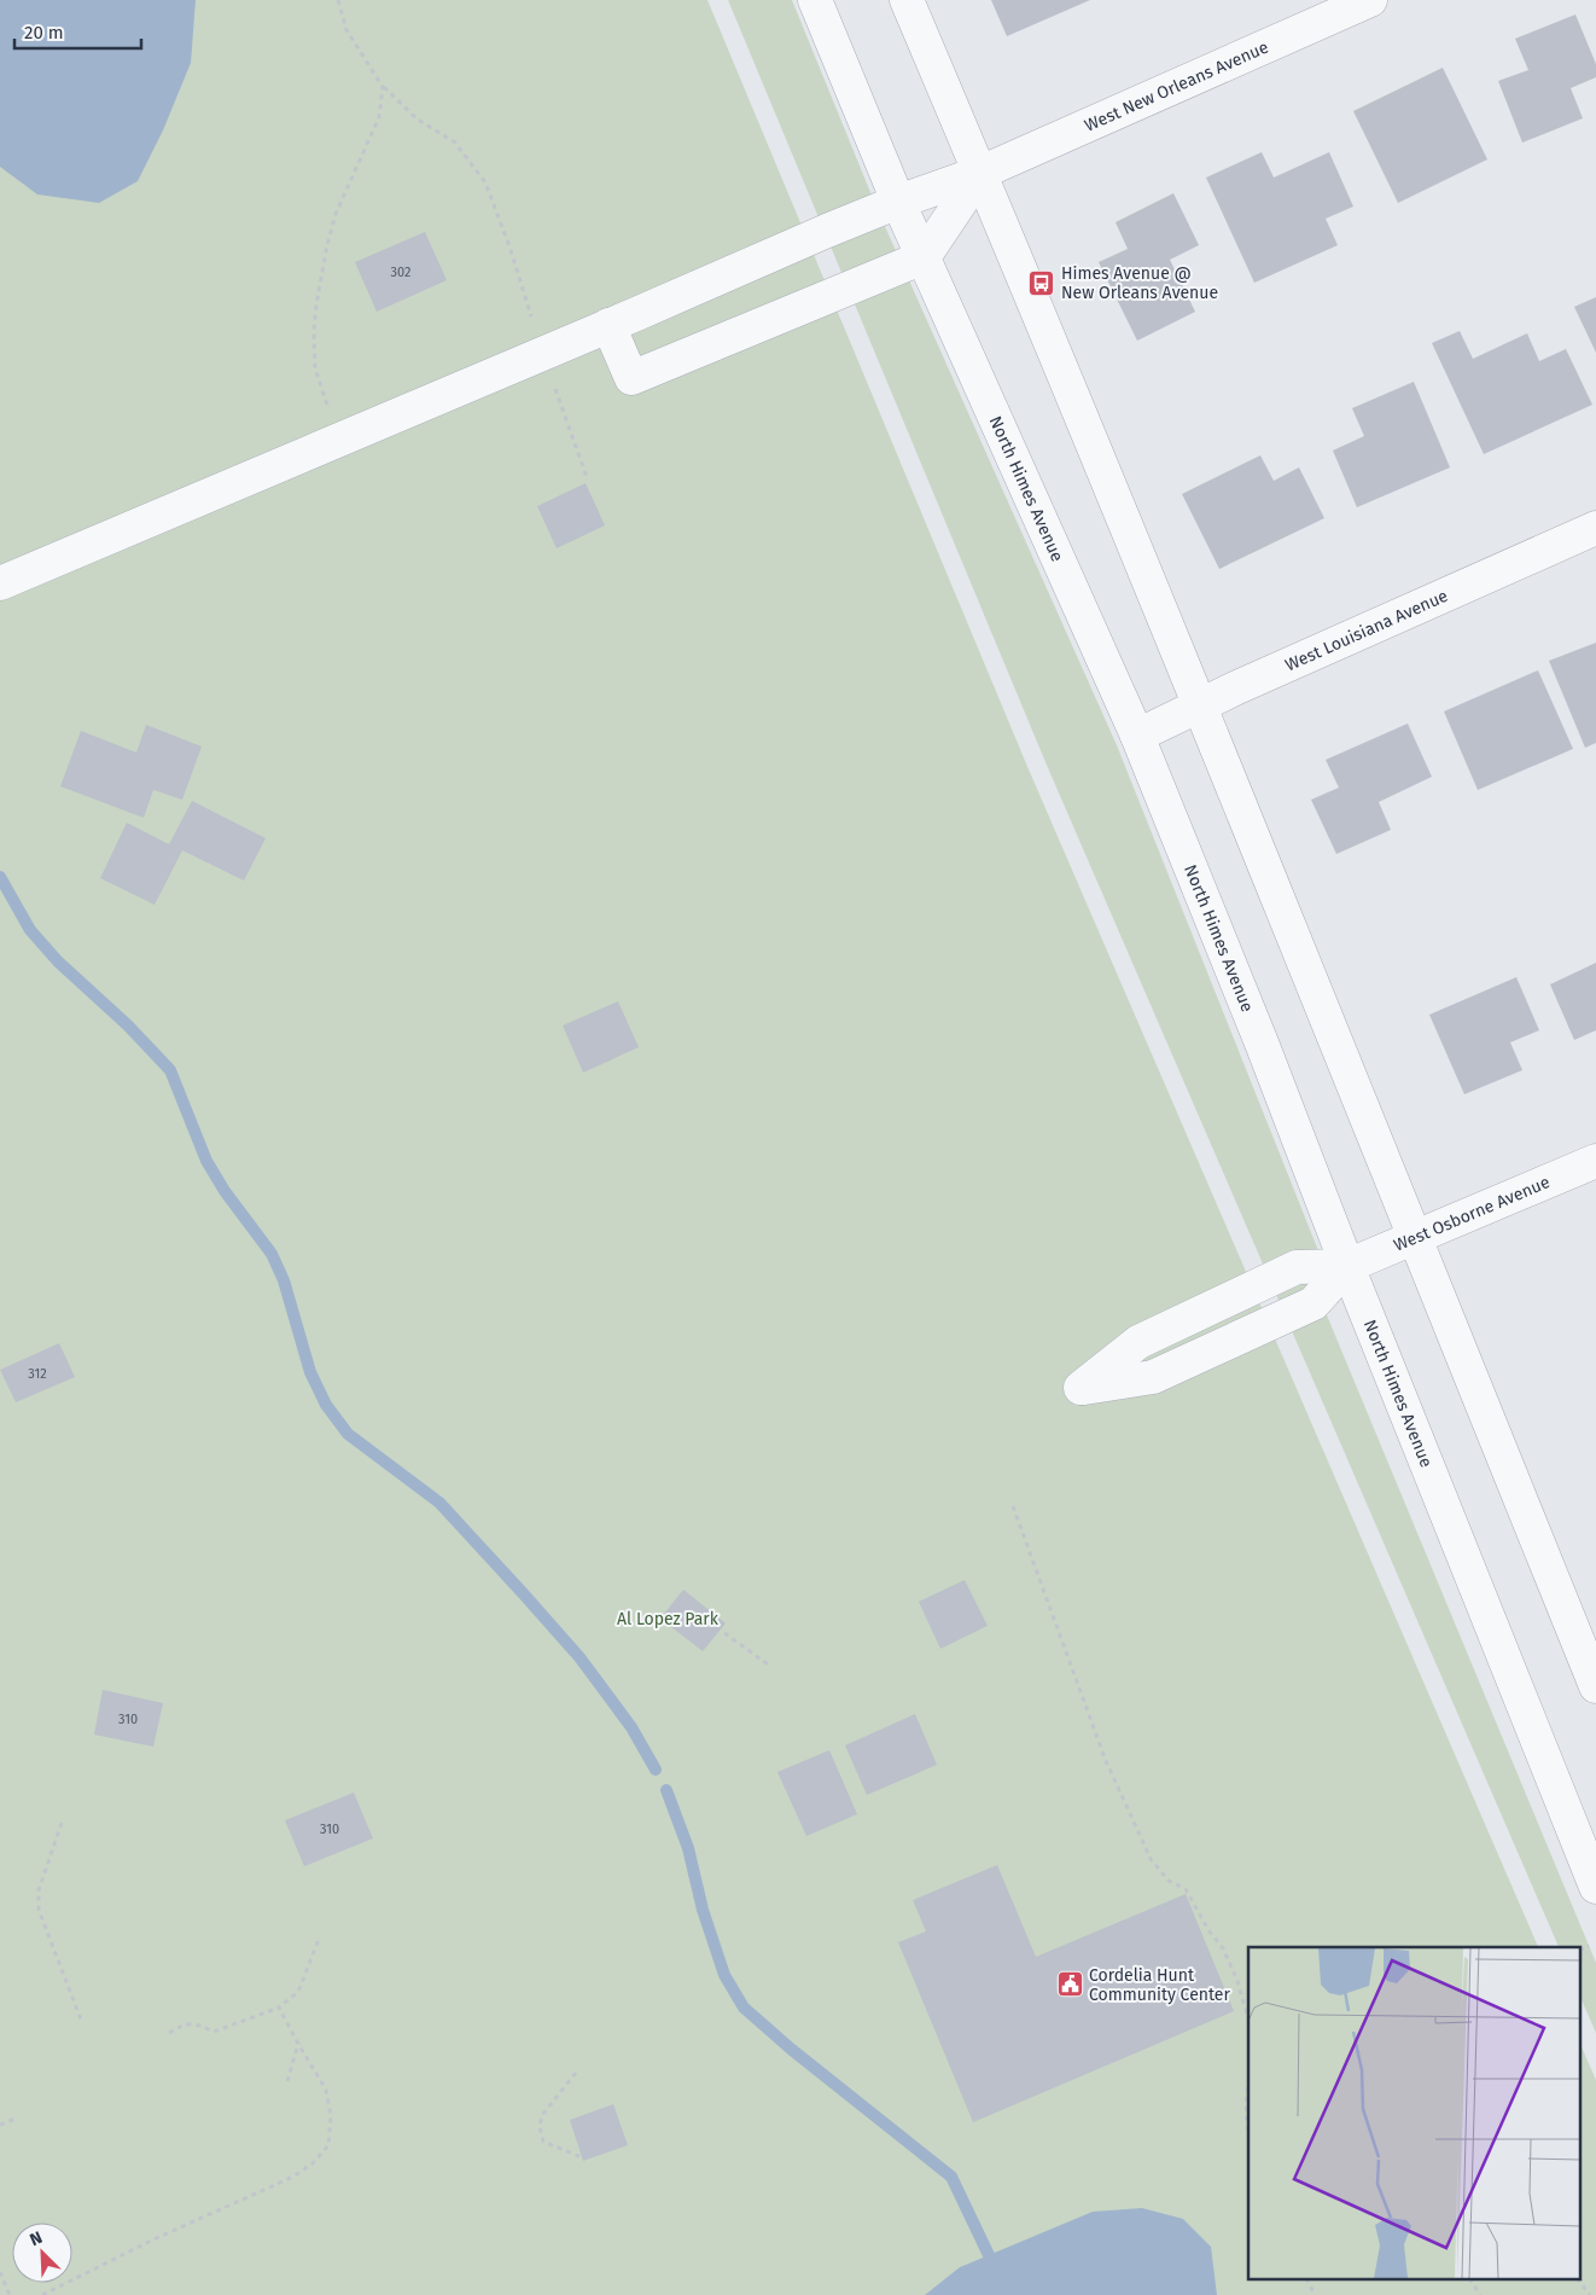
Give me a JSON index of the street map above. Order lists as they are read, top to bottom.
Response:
{
  "streets": {
    "street": [
      "West New Orleans Avenue",
      "North Himes Avenue",
      "West Louisiana Avenue",
      "West Osborne Avenue"
    ]
  },
  "crossings": [
    ["West New Orleans Avenue", "North Himes Avenue"],
    ["North Himes Avenue", "West Louisiana Avenue"],
    ["North Himes Avenue", "West Osborne Avenue"]
  ],
  "parks": ["Al Lopez Park"],
  "places": {
    "bus stop": ["Himes Avenue @ New Orleans Avenue"],
    "public building": ["Cordelia Hunt Community Center"]
  },
  "house_numbers": [
    "302",
    "312",
    "310",
    "310"
  ],
  "scale_bar": "20 m",
  "north": "top left"
}
